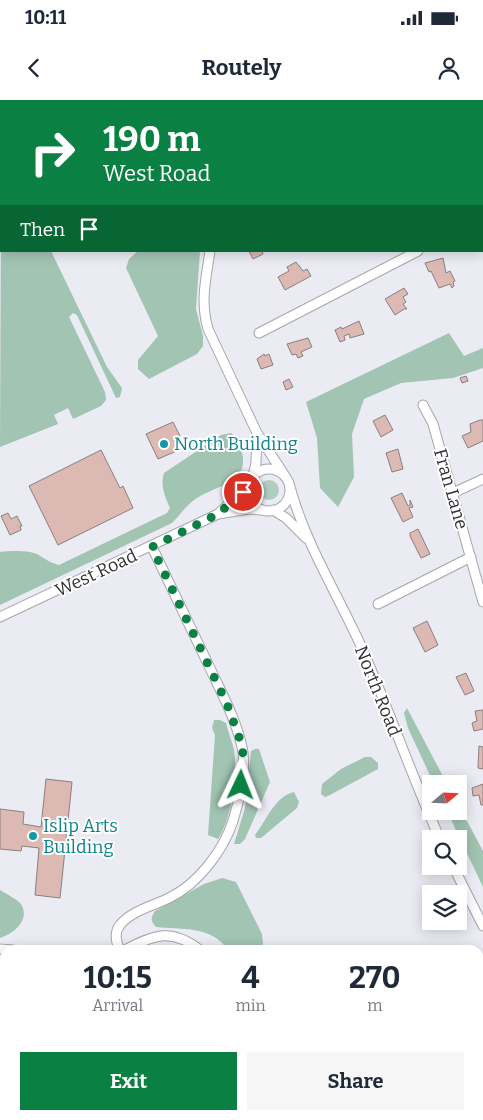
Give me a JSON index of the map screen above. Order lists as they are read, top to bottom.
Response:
{
  "streets": {
    "street": ["Fran Lane", "West Road", "North Road"]
  },
  "crossings": [
    ["West Road", "North Road"]
  ],
  "places": ["North Building", "Islip Arts Building"],
  "north": "right",
  "page": {
    "status": "10:11",
    "header": "Routely",
    "turn": ["190 m", "West Road"],
    "then": "Then",
    "eta": [
      "10:15",
      "Arrival",
      "4",
      "min",
      "270",
      "m"
    ],
    "buttons": ["Exit", "Share"]
  }
}
